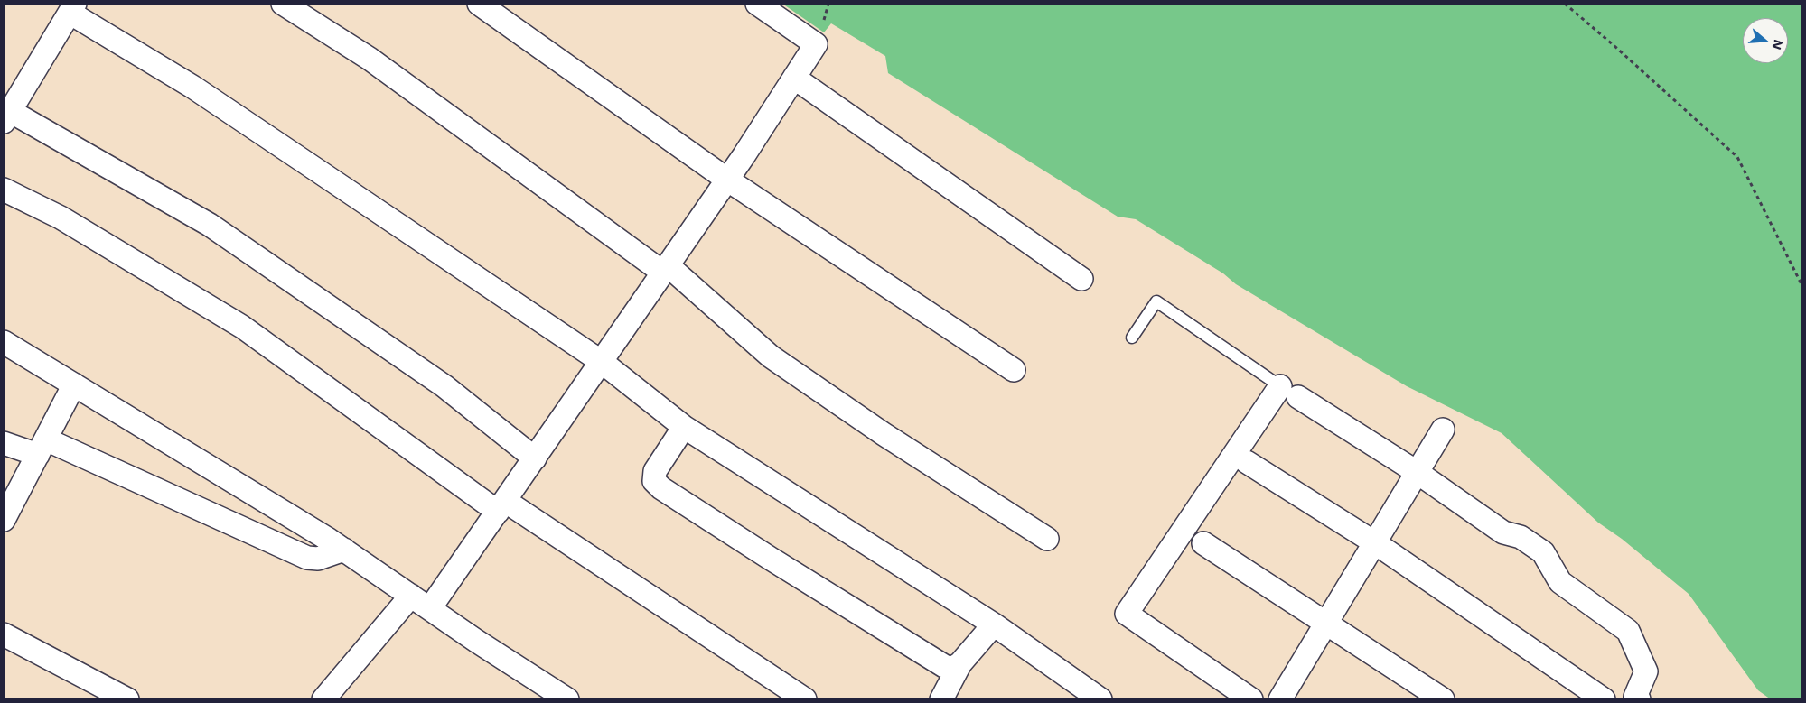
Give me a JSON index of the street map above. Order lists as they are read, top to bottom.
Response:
{
  "north": "right"
}
